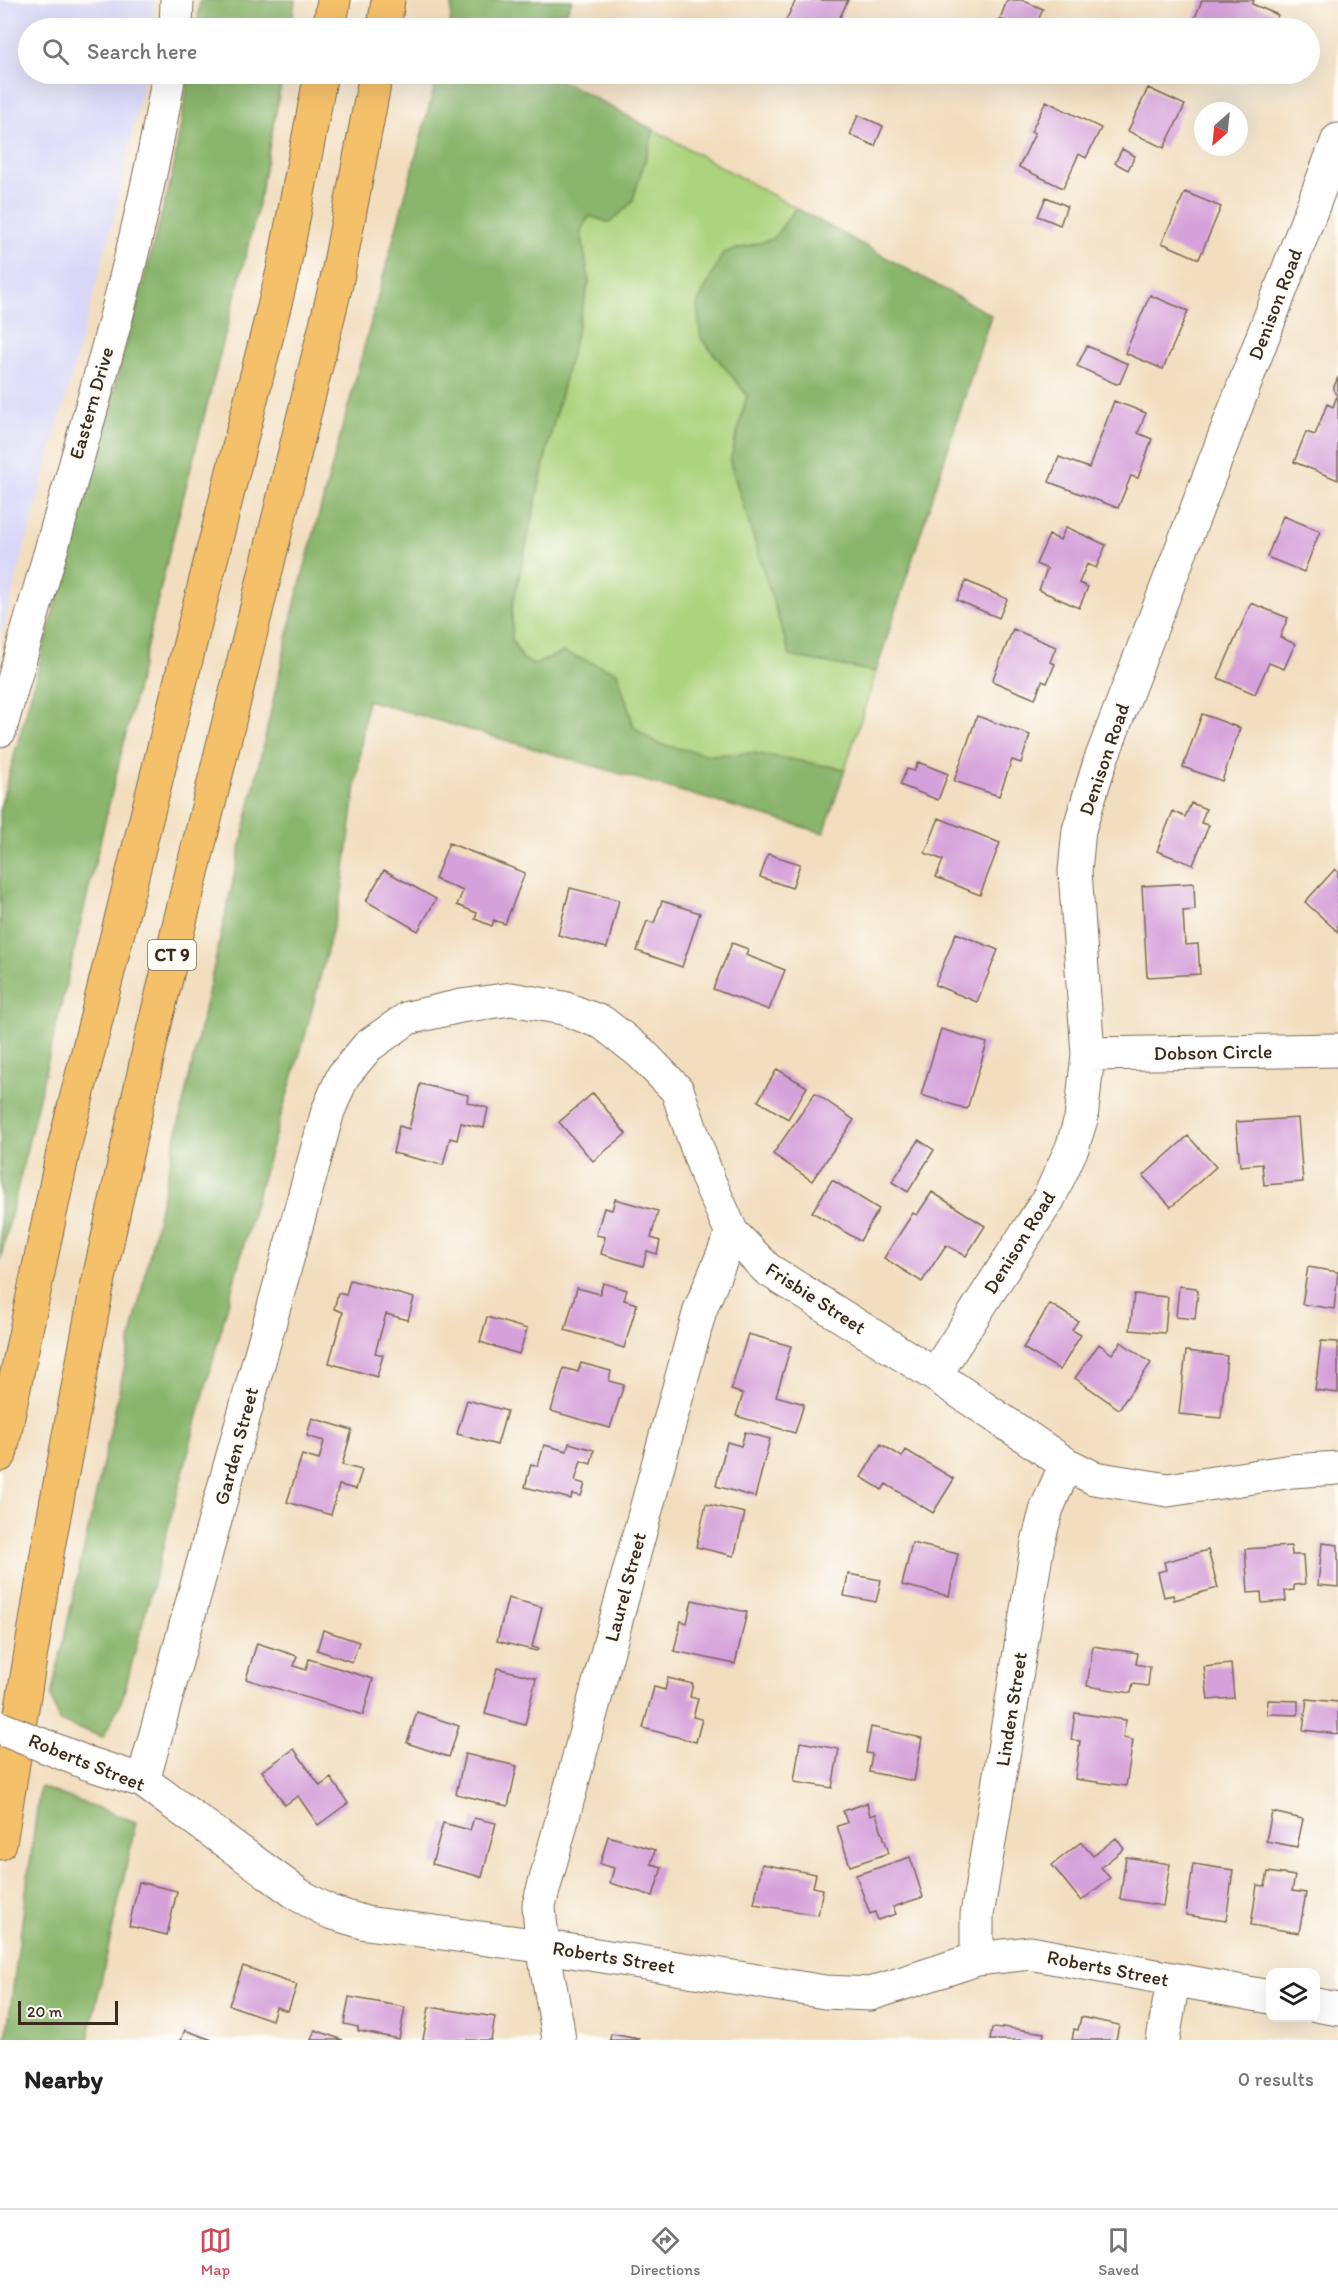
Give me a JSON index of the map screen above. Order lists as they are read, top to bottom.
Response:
{
  "streets": {
    "highway": ["CT 9"],
    "street": [
      "Denison Road",
      "Eastern Drive",
      "Dobson Circle",
      "Frisbie Street",
      "Garden Street",
      "Laurel Street",
      "Linden Street",
      "Roberts Street"
    ]
  },
  "crossings": [
    ["Denison Road", "Dobson Circle"],
    ["Denison Road", "Frisbie Street"],
    ["Frisbie Street", "Garden Street"],
    ["Frisbie Street", "Laurel Street"],
    ["Frisbie Street", "Linden Street"],
    ["Garden Street", "Roberts Street"],
    ["Laurel Street", "Roberts Street"],
    ["Linden Street", "Roberts Street"]
  ],
  "scale_bar": "20 m",
  "north": "bottom left",
  "page": {
    "search": "Search here",
    "scale": "20 m",
    "heading": ["Nearby", "0 results"],
    "nav": ["Map", "Directions", "Saved"]
  }
}
